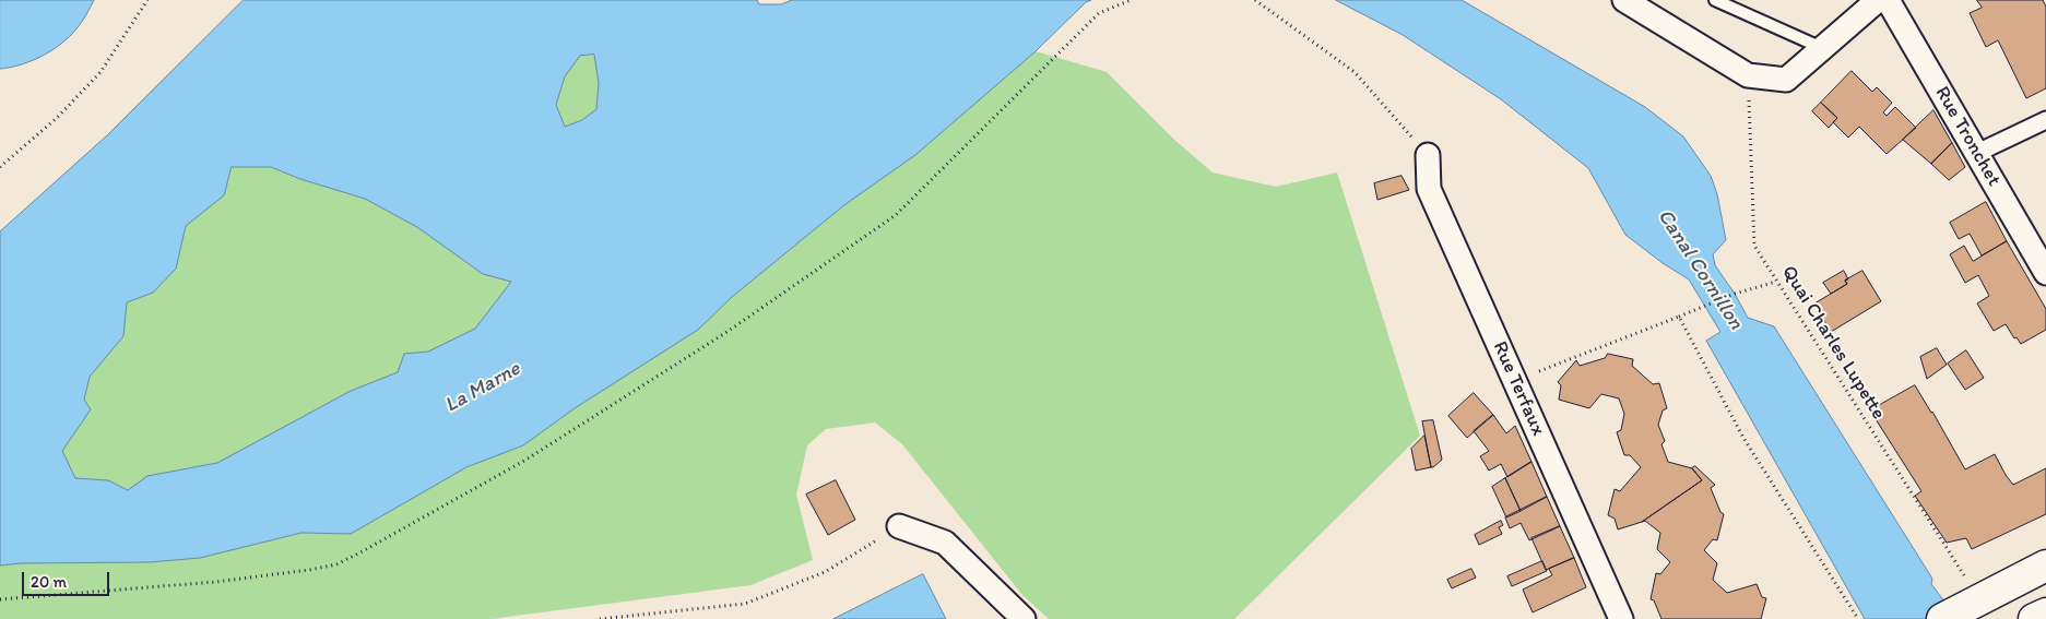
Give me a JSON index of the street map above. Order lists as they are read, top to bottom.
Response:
{
  "streets": {
    "street": ["Rue Tronchet", "Rue Terfaux"],
    "path": ["Quai Charles Lupette"]
  },
  "water": ["Canal Cornillon", "La Marne"],
  "scale_bar": "20 m"
}
